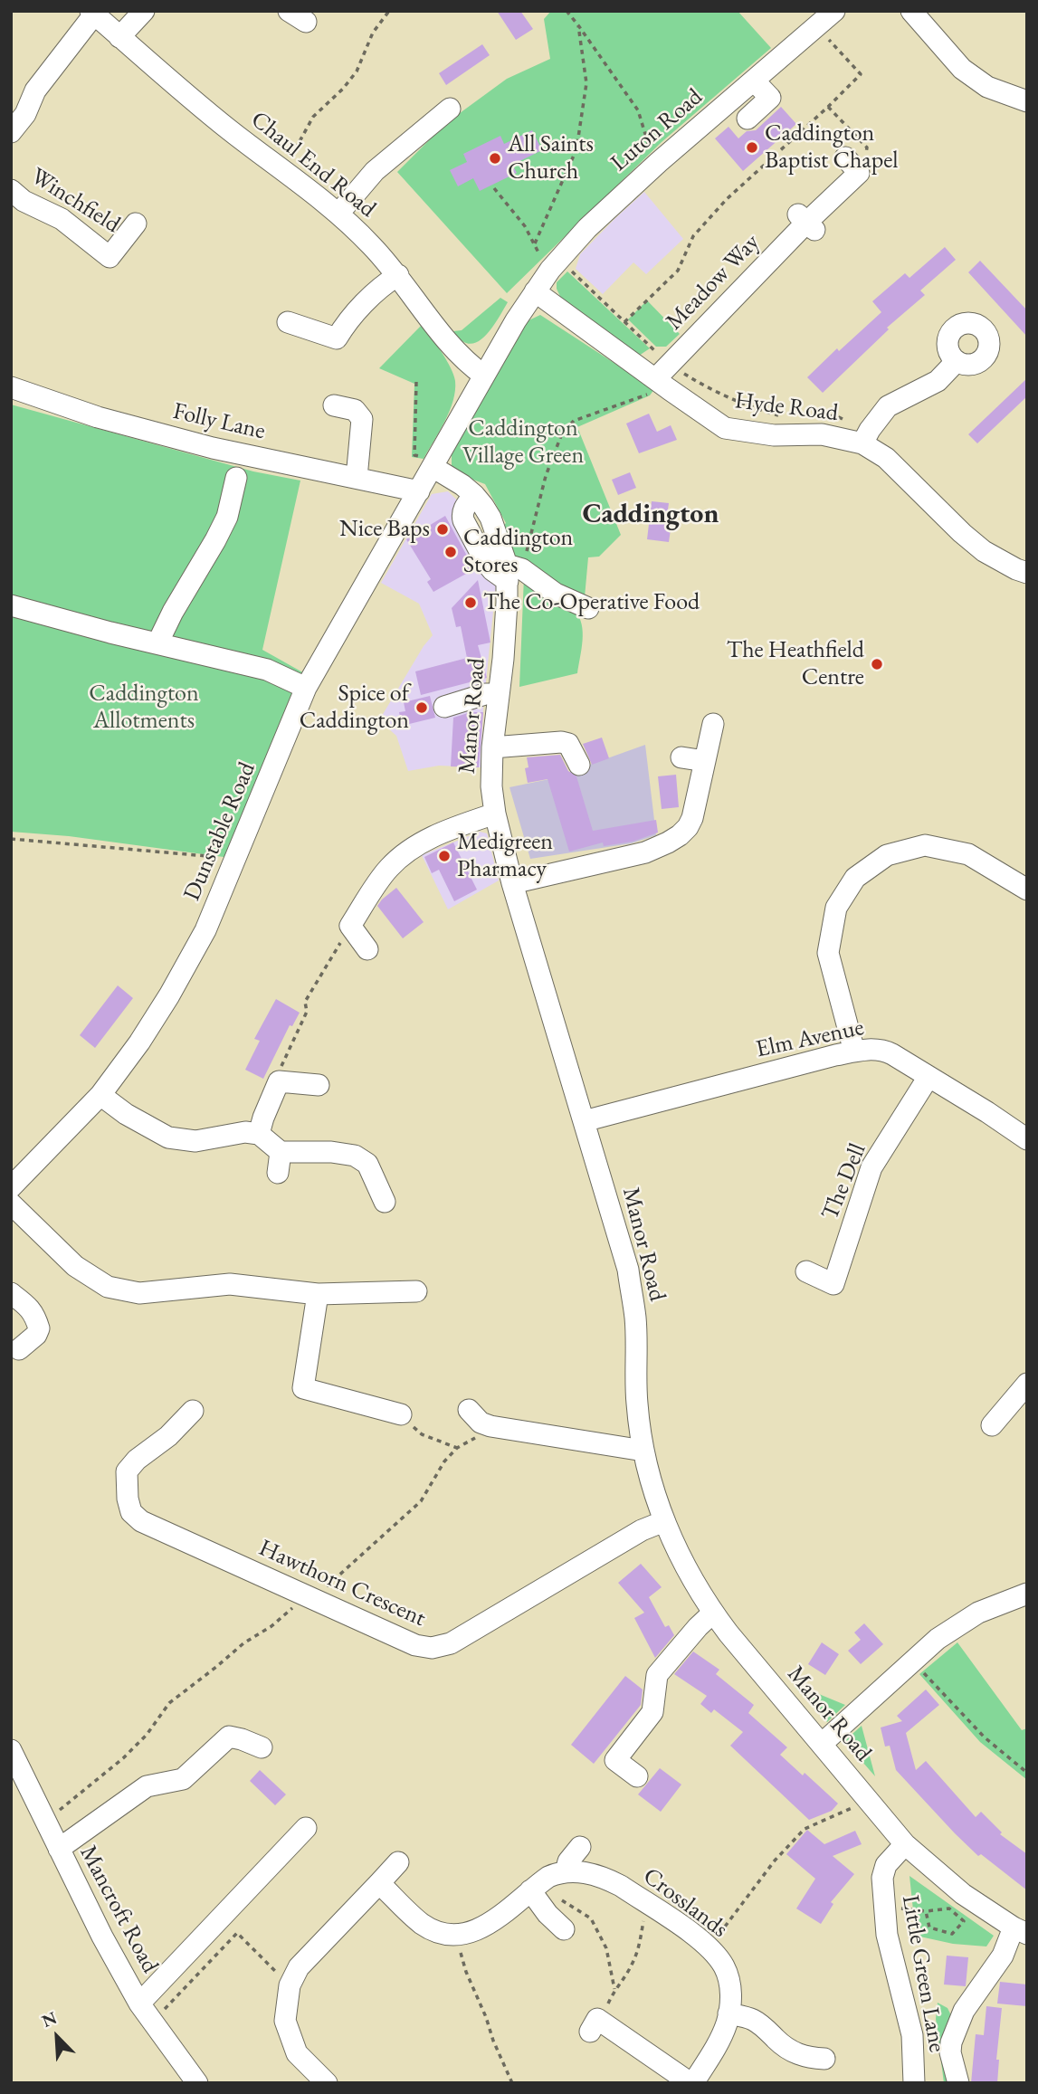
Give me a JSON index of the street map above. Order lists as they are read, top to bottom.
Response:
{
  "streets": {
    "street": [
      "Luton Road",
      "Chaul End Road",
      "Winchfield",
      "Meadow Way",
      "Hyde Road",
      "Folly Lane",
      "Manor Road",
      "Dunstable Road",
      "Elm Avenue",
      "The Dell",
      "Hawthorn Crescent",
      "Crosslands",
      "Mancroft Road",
      "Little Green Lane"
    ]
  },
  "crossings": [
    ["Luton Road", "Chaul End Road"],
    ["Luton Road", "Hyde Road"],
    ["Luton Road", "Manor Road"],
    ["Luton Road", "Dunstable Road"],
    ["Meadow Way", "Hyde Road"],
    ["Folly Lane", "Dunstable Road"],
    ["Manor Road", "Dunstable Road"],
    ["Manor Road", "Elm Avenue"],
    ["Manor Road", "Hawthorn Crescent"],
    ["Manor Road", "Little Green Lane"],
    ["Elm Avenue", "The Dell"]
  ],
  "districts": ["Caddington"],
  "parks": ["Caddington Village Green", "Caddington Allotments"],
  "places": [
    "Caddington Baptist Chapel",
    "All Saints Church",
    "Nice Baps",
    "Caddington Stores",
    "The Co-Operative Food",
    "The Heathfield Centre",
    "Spice of Caddington",
    "Medigreen Pharmacy"
  ],
  "north": "top left"
}
